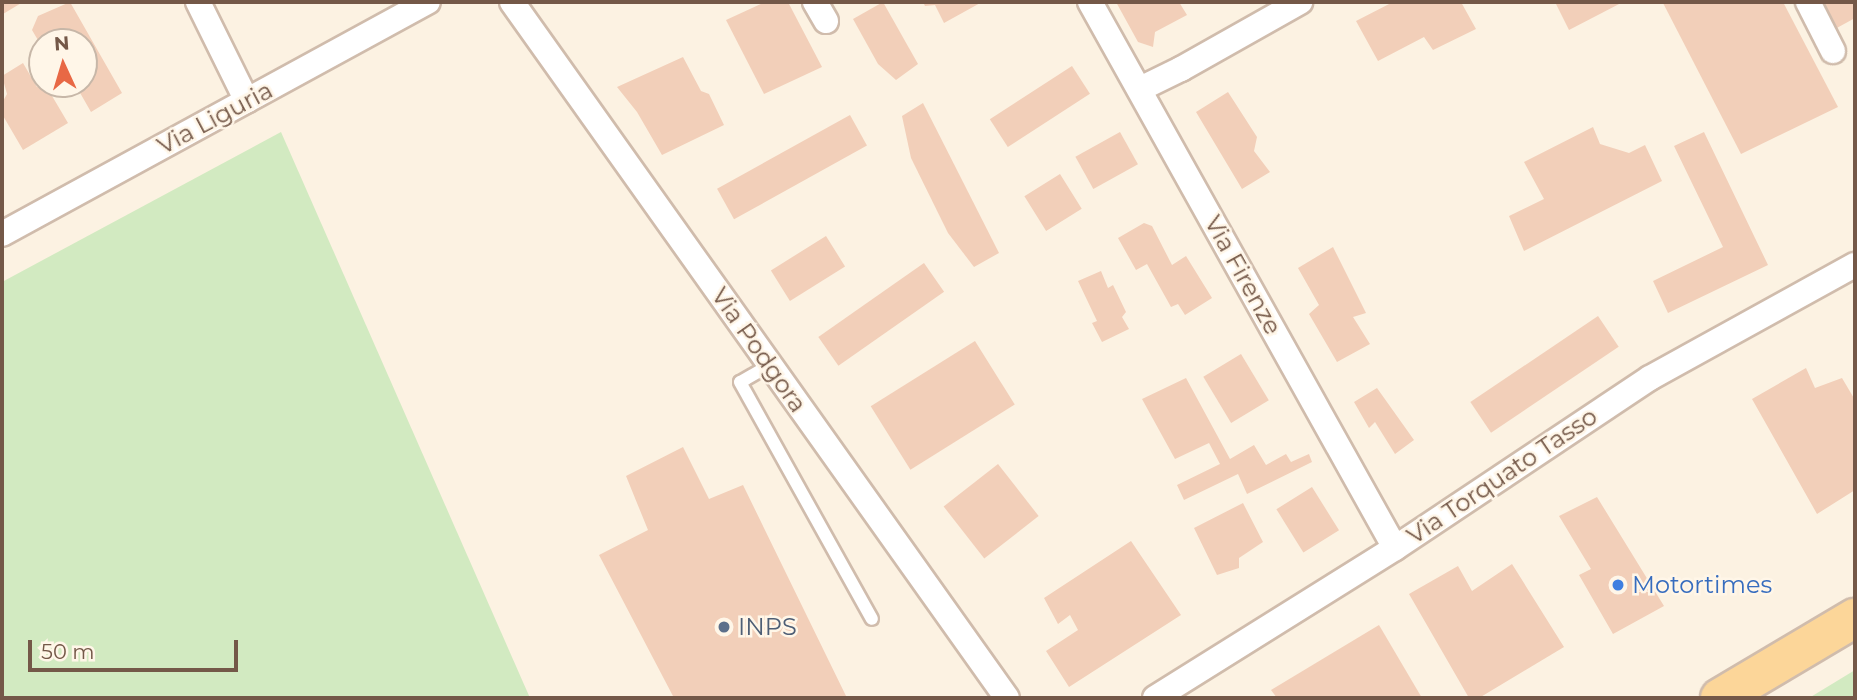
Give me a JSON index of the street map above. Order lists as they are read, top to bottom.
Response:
{
  "streets": {
    "street": [
      "Via Liguria",
      "Via Firenze",
      "Via Podgora",
      "Via Torquato Tasso"
    ]
  },
  "crossings": [
    ["Via Firenze", "Via Torquato Tasso"]
  ],
  "places": ["Motortimes", "INPS"],
  "scale_bar": "50 m",
  "north": "top"
}
